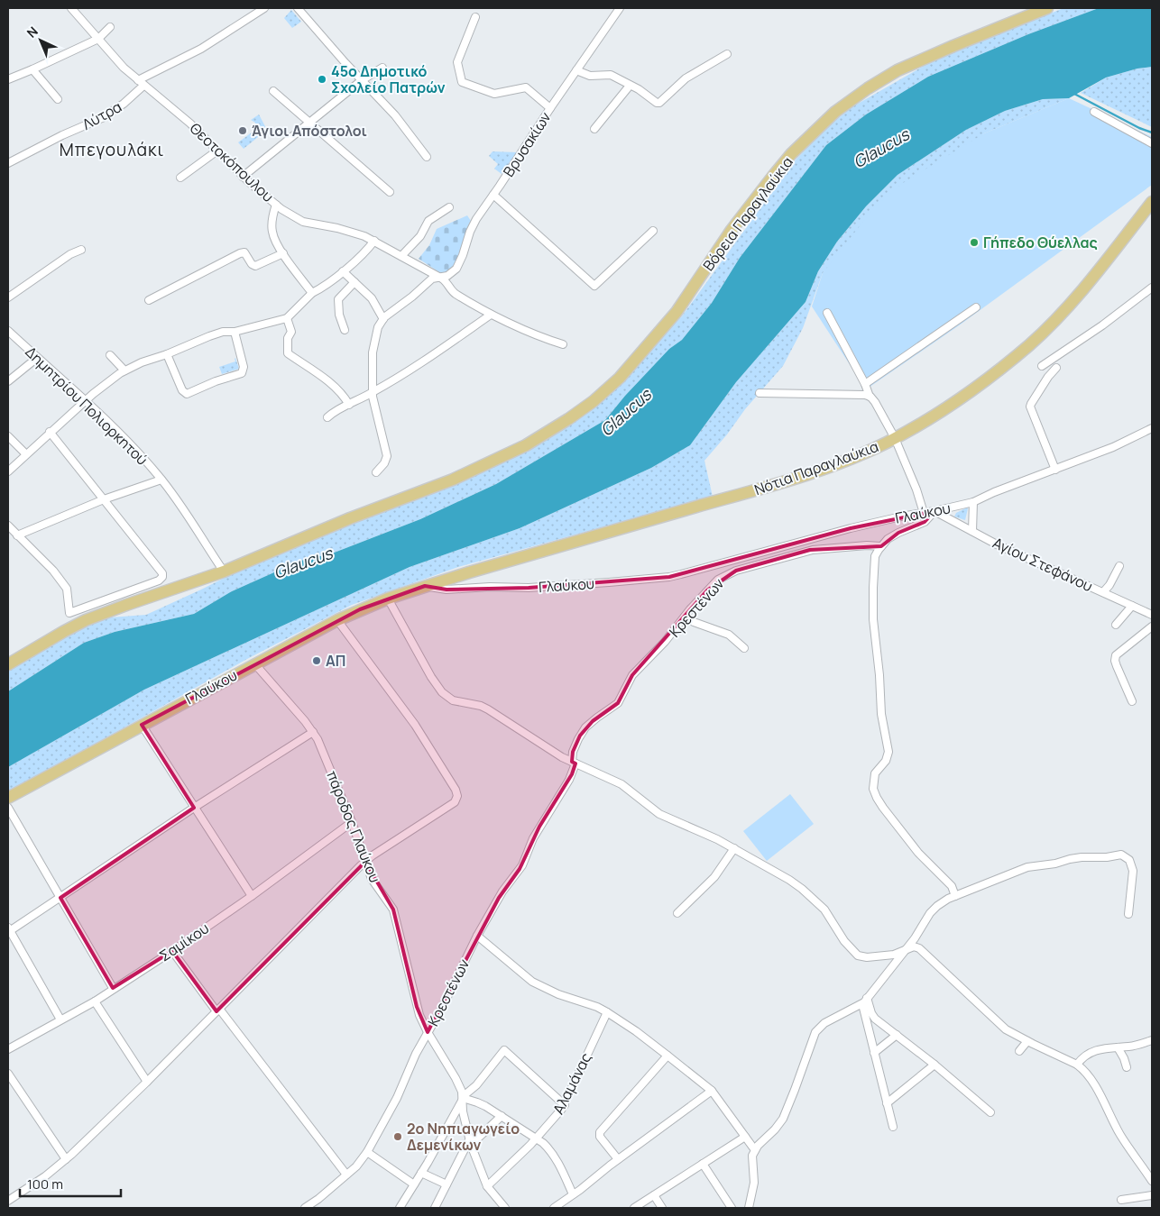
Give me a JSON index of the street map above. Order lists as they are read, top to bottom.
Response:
{
  "streets": {
    "main road": ["Βόρεια Παραγλαύκια", "Νότια Παραγλαύκια", "Γλαύκου"],
    "street": [
      "Λύτρα",
      "Βρυσακίων",
      "Θεοτοκόπουλου",
      "Δημητρίου Πολιορκητού",
      "Αγίου Στεφάνου",
      "Κρεστένων",
      "πάροδος Γλαύκου",
      "Σαμίκου",
      "Αλαμάνας"
    ]
  },
  "crossings": [
    ["Λύτρα", "Θεοτοκόπουλου"],
    ["Βρυσακίων", "Θεοτοκόπουλου"],
    ["Βόρεια Παραγλαύκια", "Δημητρίου Πολιορκητού"],
    ["Νότια Παραγλαύκια", "Γλαύκου"],
    ["Γλαύκου", "Αγίου Στεφάνου"],
    ["Γλαύκου", "πάροδος Γλαύκου"],
    ["Κρεστένων", "πάροδος Γλαύκου"],
    ["πάροδος Γλαύκου", "Σαμίκου"],
    ["πάροδος Γλαύκου", "Αλαμάνας"]
  ],
  "districts": ["Μπεγουλάκι"],
  "water": ["Glaucus"],
  "places": [
    "45ο Δημοτικό Σχολείο Πατρών",
    "Άγιοι Απόστολοι",
    "Γήπεδο Θύελλας",
    "ΑΠ",
    "2ο Νηπιαγωγείο Δεμενίκων"
  ],
  "scale_bar": "100 m",
  "north": "top left"
}
